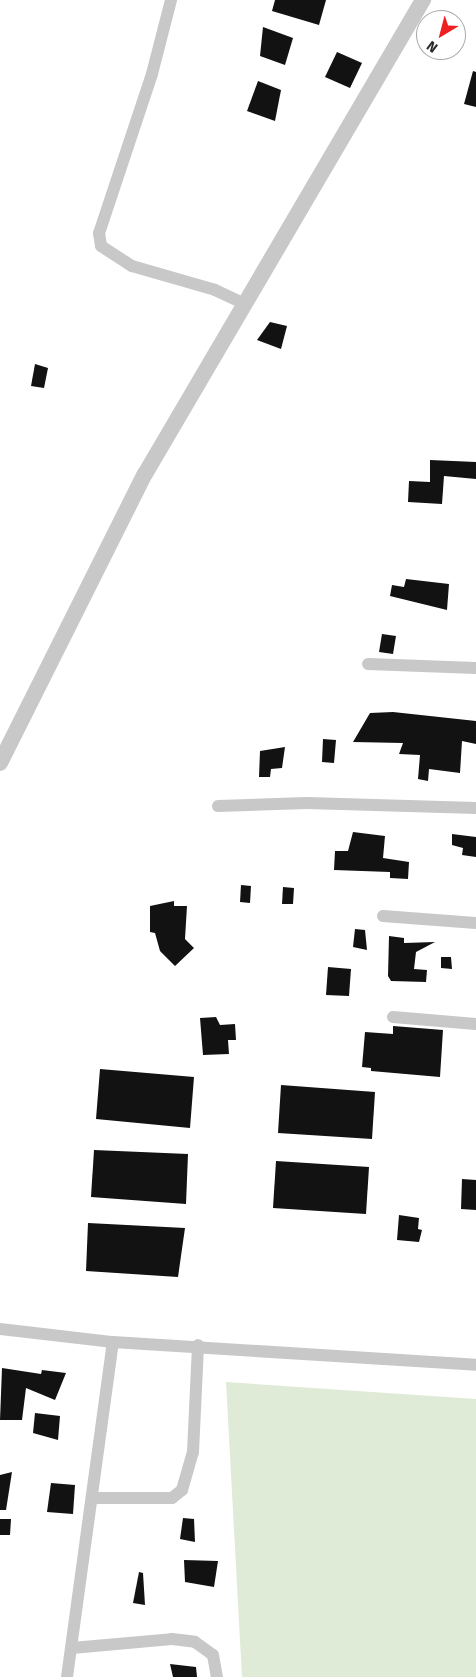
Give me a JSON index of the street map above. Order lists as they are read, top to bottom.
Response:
{
  "north": "bottom left"
}
